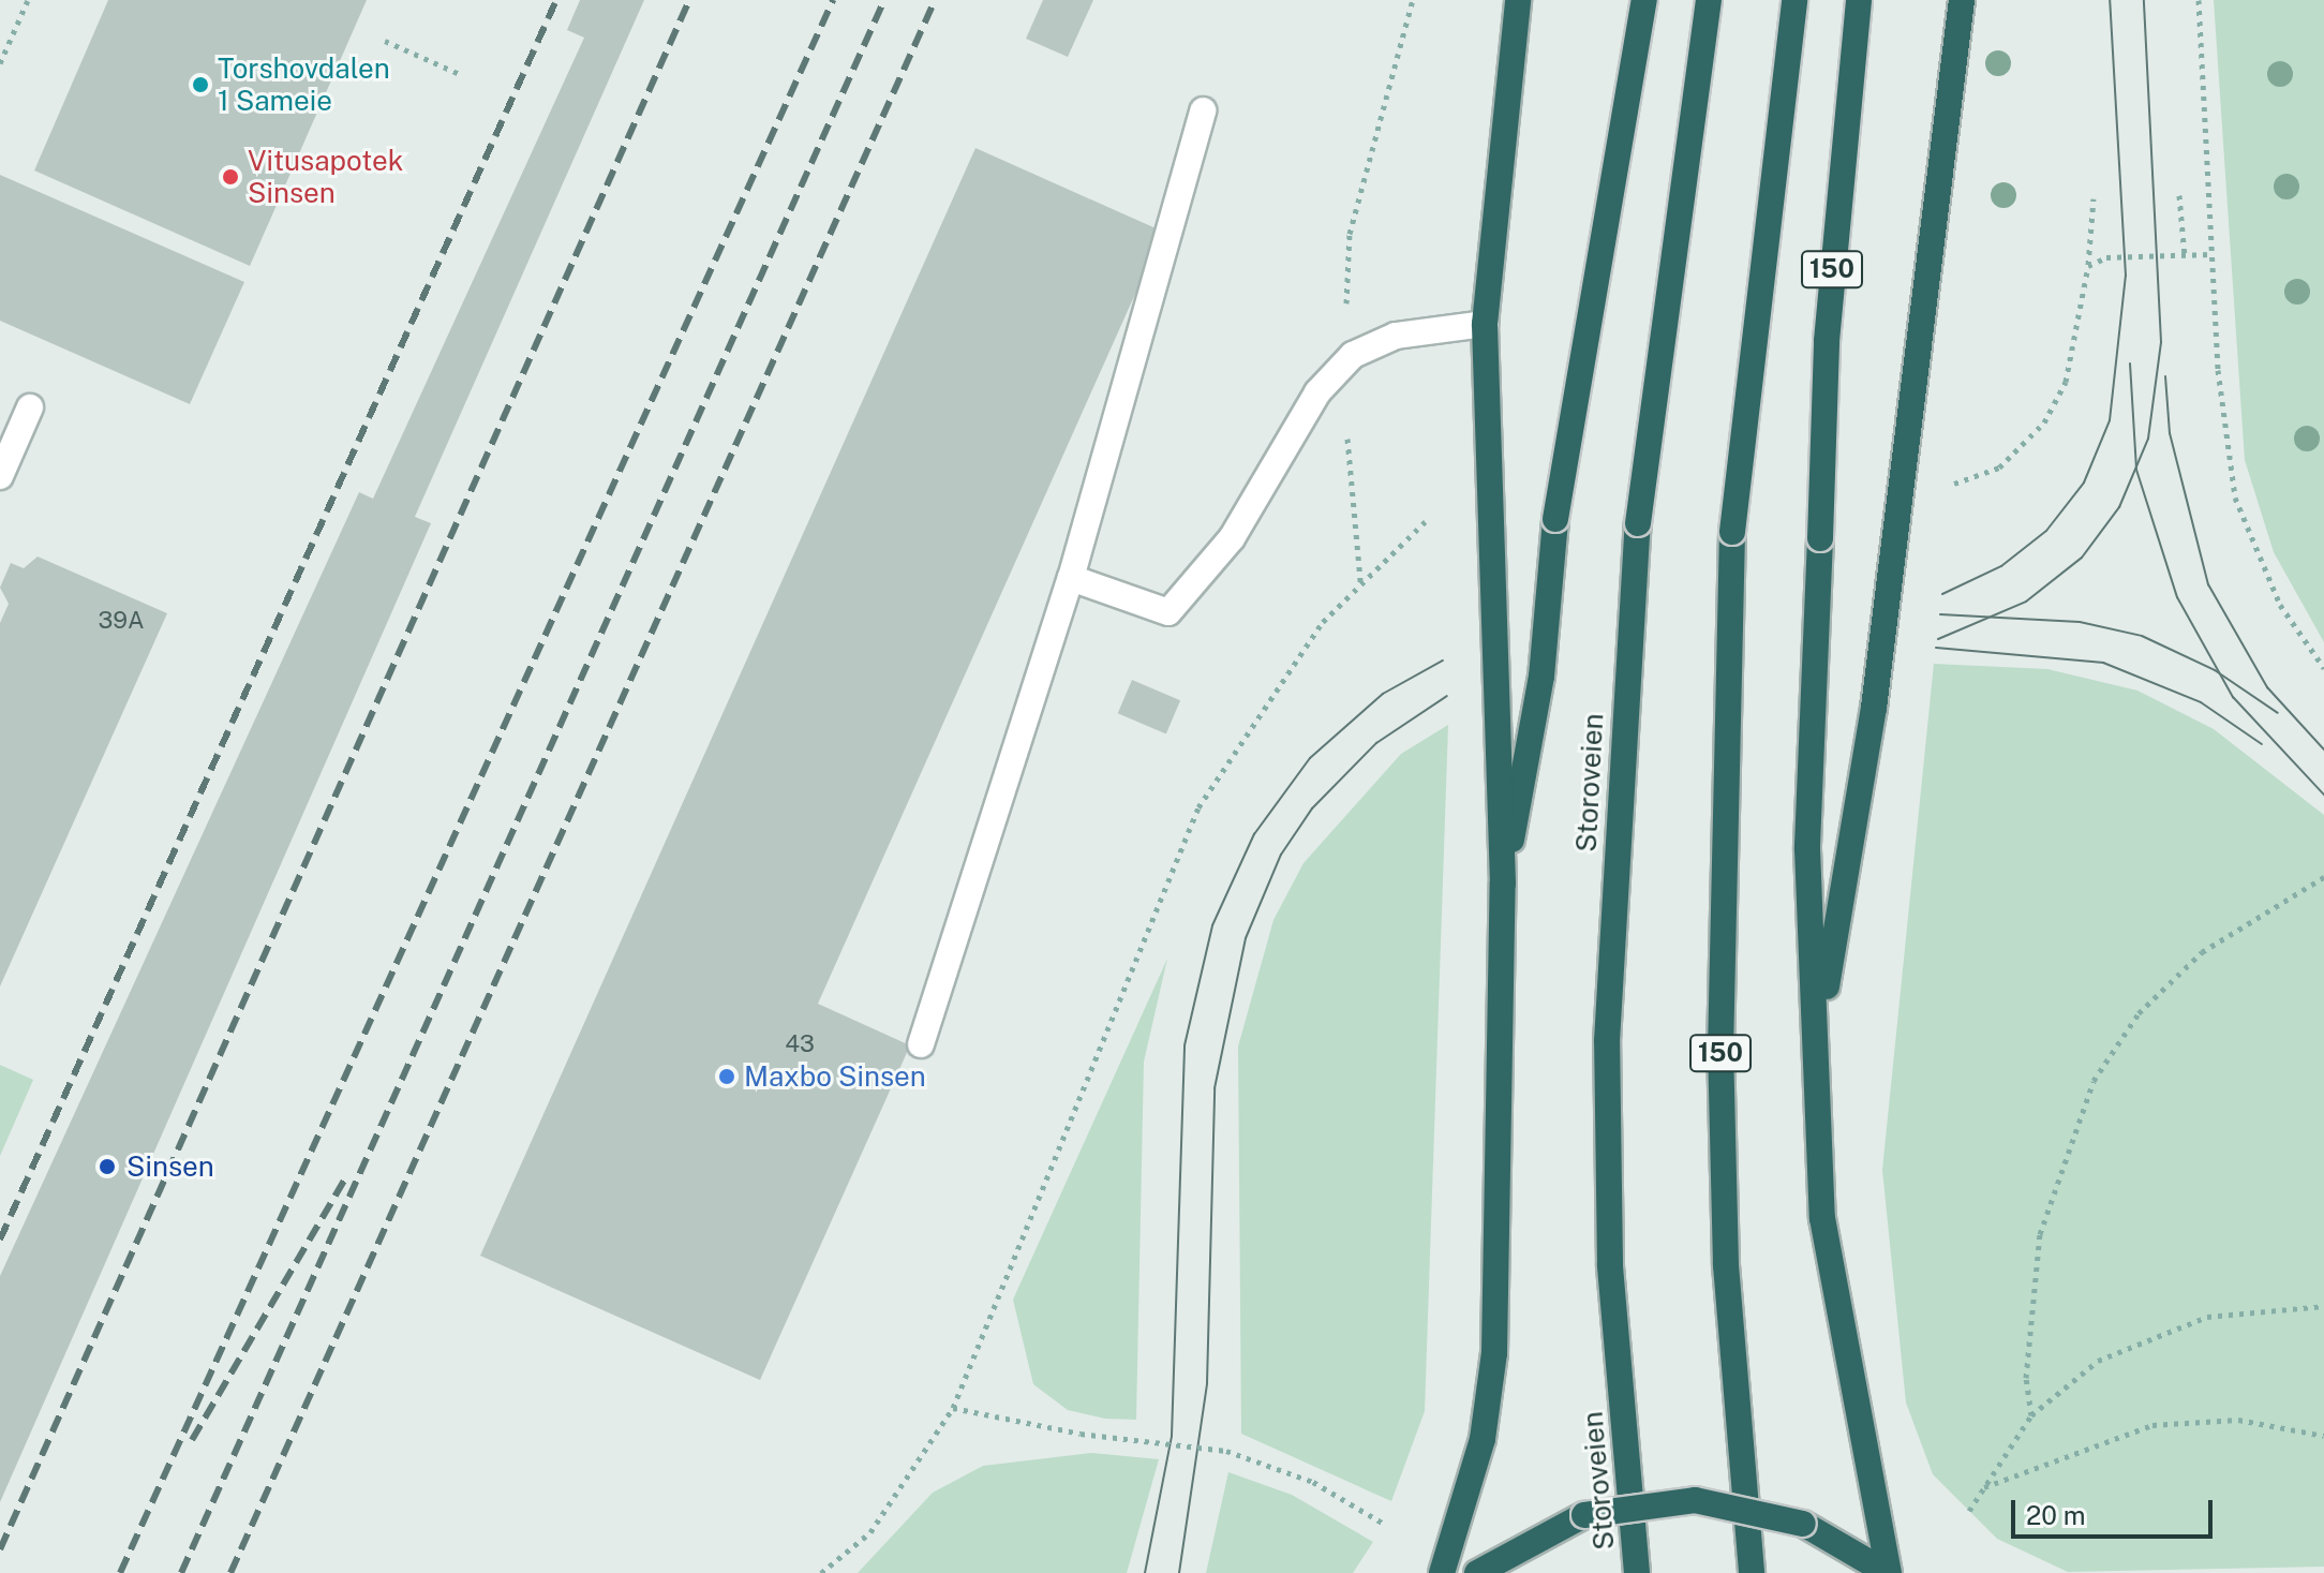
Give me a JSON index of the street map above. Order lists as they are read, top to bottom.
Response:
{
  "streets": {
    "highway": ["150", "Storoveien"]
  },
  "places": [
    "Torshovdalen 1 Sameie",
    "Vitusapotek Sinsen",
    "Maxbo Sinsen",
    "Sinsen"
  ],
  "house_numbers": ["39A", "43"],
  "scale_bar": "20 m"
}
